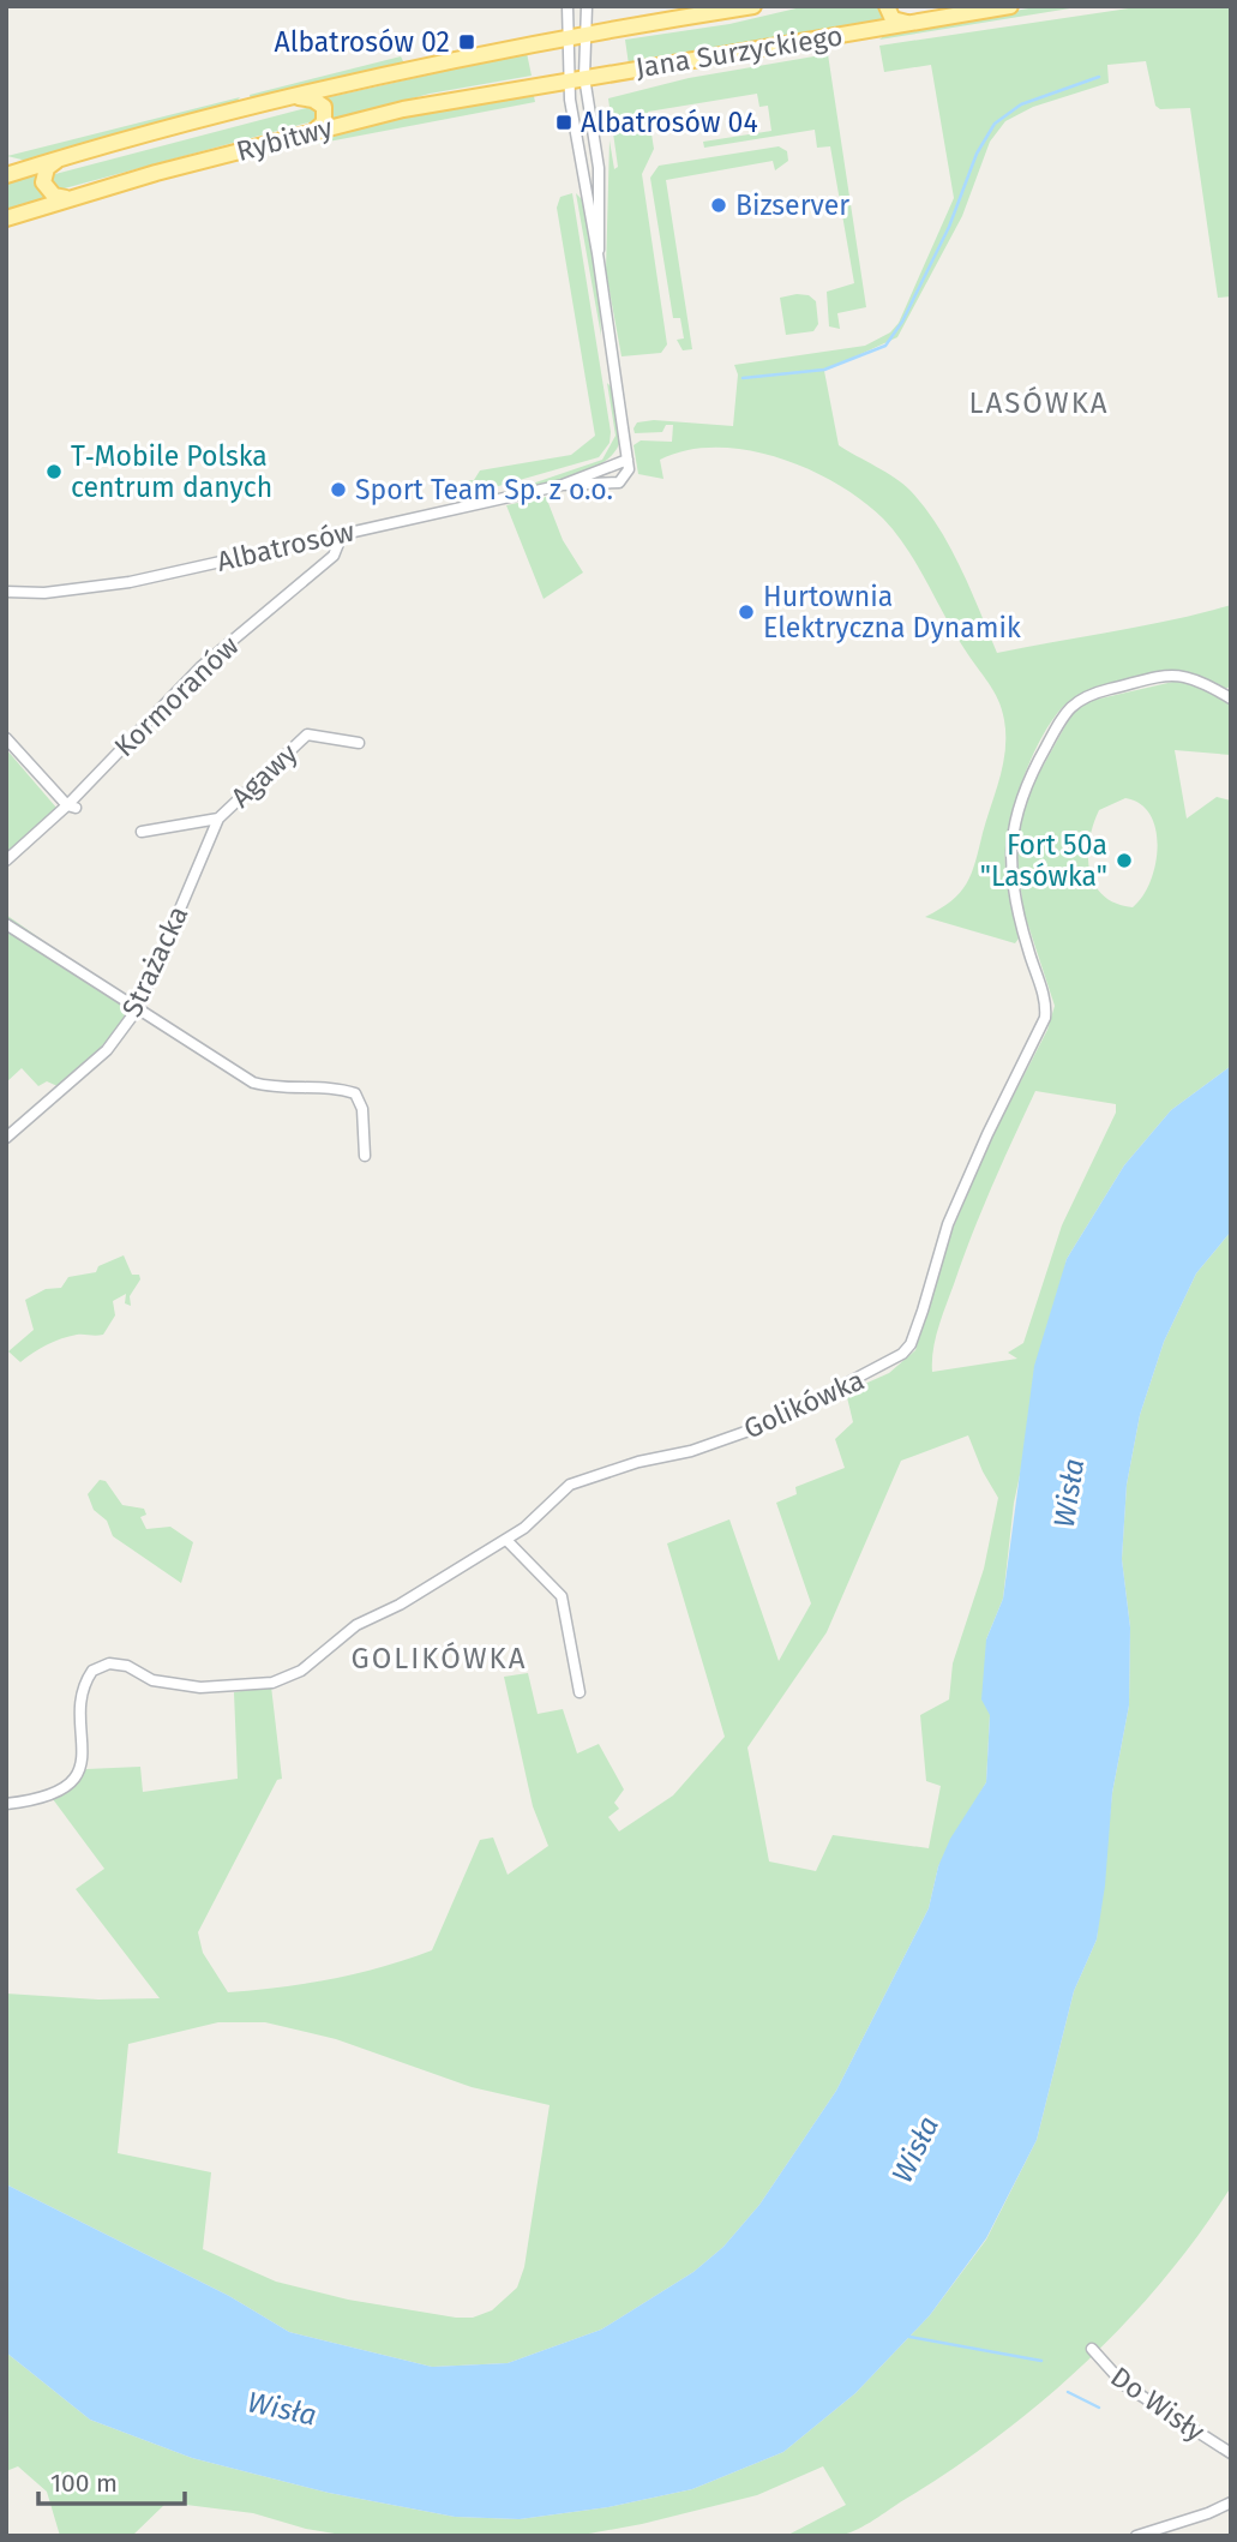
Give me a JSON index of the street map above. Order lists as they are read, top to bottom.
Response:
{
  "streets": {
    "main road": ["Jana Surzyckiego", "Rybitwy"],
    "street": [
      "Albatrosów",
      "Kormoranów",
      "Agawy",
      "Strażacka",
      "Golikówka",
      "Do Wisły"
    ]
  },
  "crossings": [
    ["Jana Surzyckiego", "Rybitwy"],
    ["Albatrosów", "Kormoranów"],
    ["Agawy", "Strażacka"]
  ],
  "districts": ["LASÓWKA", "GOLIKÓWKA"],
  "water": ["Wisła"],
  "places": {
    "transit": ["Albatrosów 02", "Albatrosów 04"],
    "other": [
      "Bizserver",
      "T‑Mobile Polska centrum danych",
      "Sport Team Sp. z o.o.",
      "Hurtownia Elektryczna Dynamik",
      "Fort 50a \"Lasówka\""
    ]
  },
  "scale_bar": "100 m"
}
